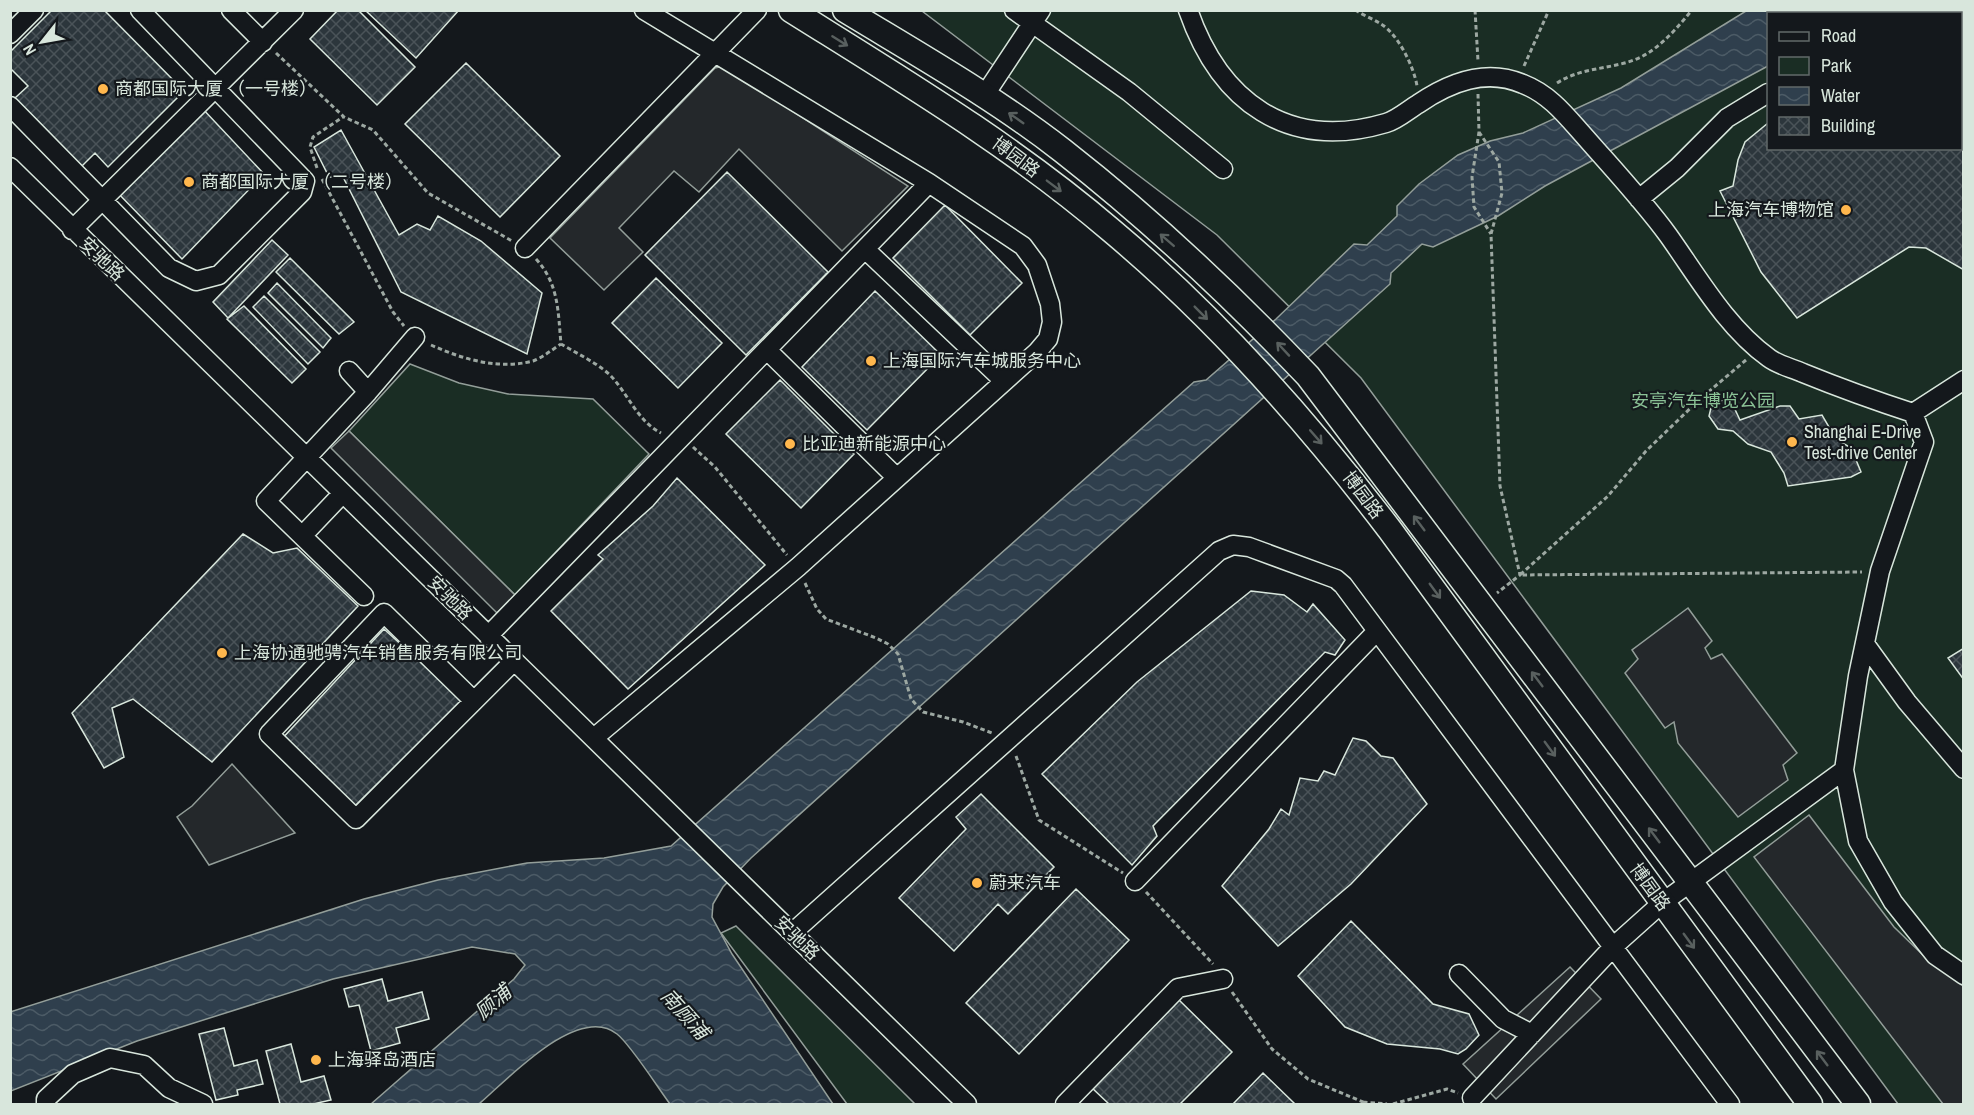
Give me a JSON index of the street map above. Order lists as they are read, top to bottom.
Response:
{
  "streets": {
    "main road": ["博园路"],
    "street": ["安驰路"]
  },
  "water": ["顾浦", "南顾浦"],
  "parks": ["安亭汽车博览公园"],
  "places": [
    "商都国际大厦 （一号楼）",
    "商都国际大厦 （二号楼）",
    "上海汽车博物馆",
    "上海国际汽车城服务中心",
    "Shanghai E-Drive Test-drive Center",
    "比亚迪新能源中心",
    "上海协通驰骋汽车销售服务有限公司",
    "蔚来汽车",
    "上海驿岛酒店"
  ],
  "legend": [
    "Road",
    "Park",
    "Water",
    "Building"
  ],
  "north": "bottom left"
}
